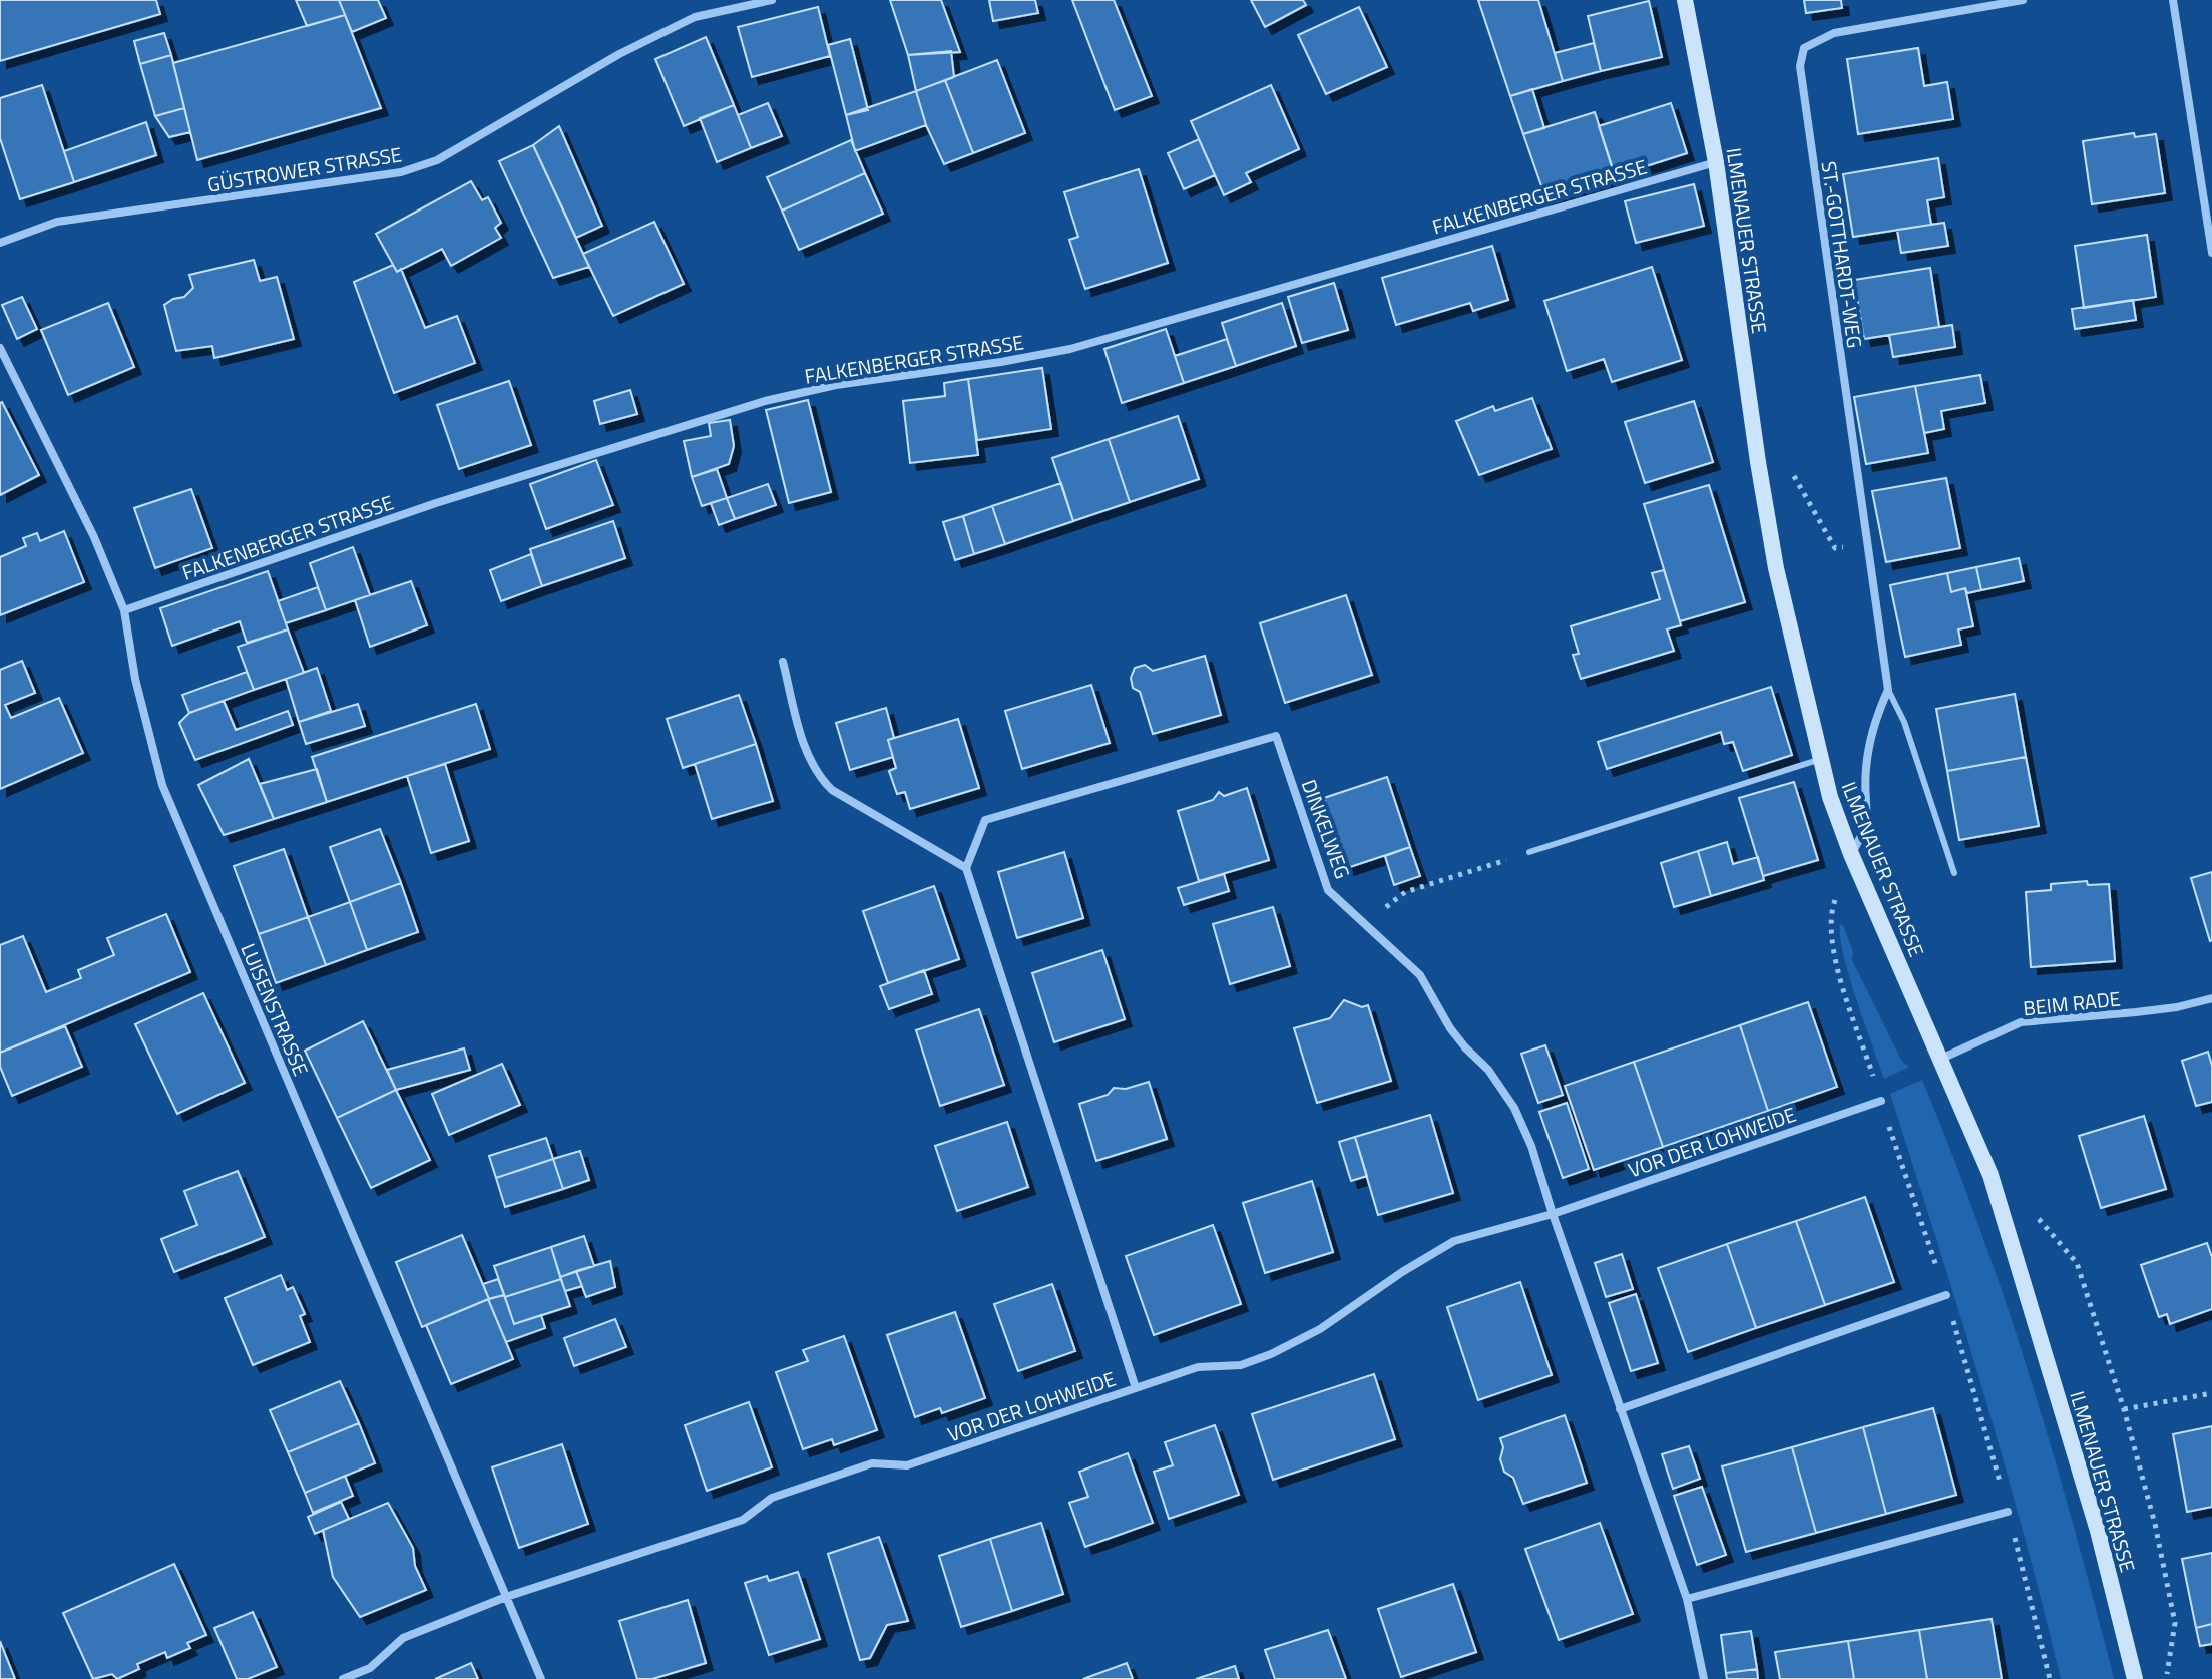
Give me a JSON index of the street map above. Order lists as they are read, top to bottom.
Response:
{
  "streets": {
    "street": [
      "GÜSTROWER STRASSE",
      "FALKENBERGER STRASSE",
      "ILMENAUER STRASSE",
      "ST.-GOTTHARDT-WEG",
      "DINKELWEG",
      "BEIM RADE",
      "LUISENSTRASSE",
      "VOR DER LOHWEIDE"
    ]
  },
  "crossings": [
    ["FALKENBERGER STRASSE", "ILMENAUER STRASSE"],
    ["FALKENBERGER STRASSE", "LUISENSTRASSE"],
    ["ILMENAUER STRASSE", "ST.-GOTTHARDT-WEG"],
    ["ILMENAUER STRASSE", "BEIM RADE"],
    ["DINKELWEG", "VOR DER LOHWEIDE"],
    ["LUISENSTRASSE", "VOR DER LOHWEIDE"]
  ]
}
